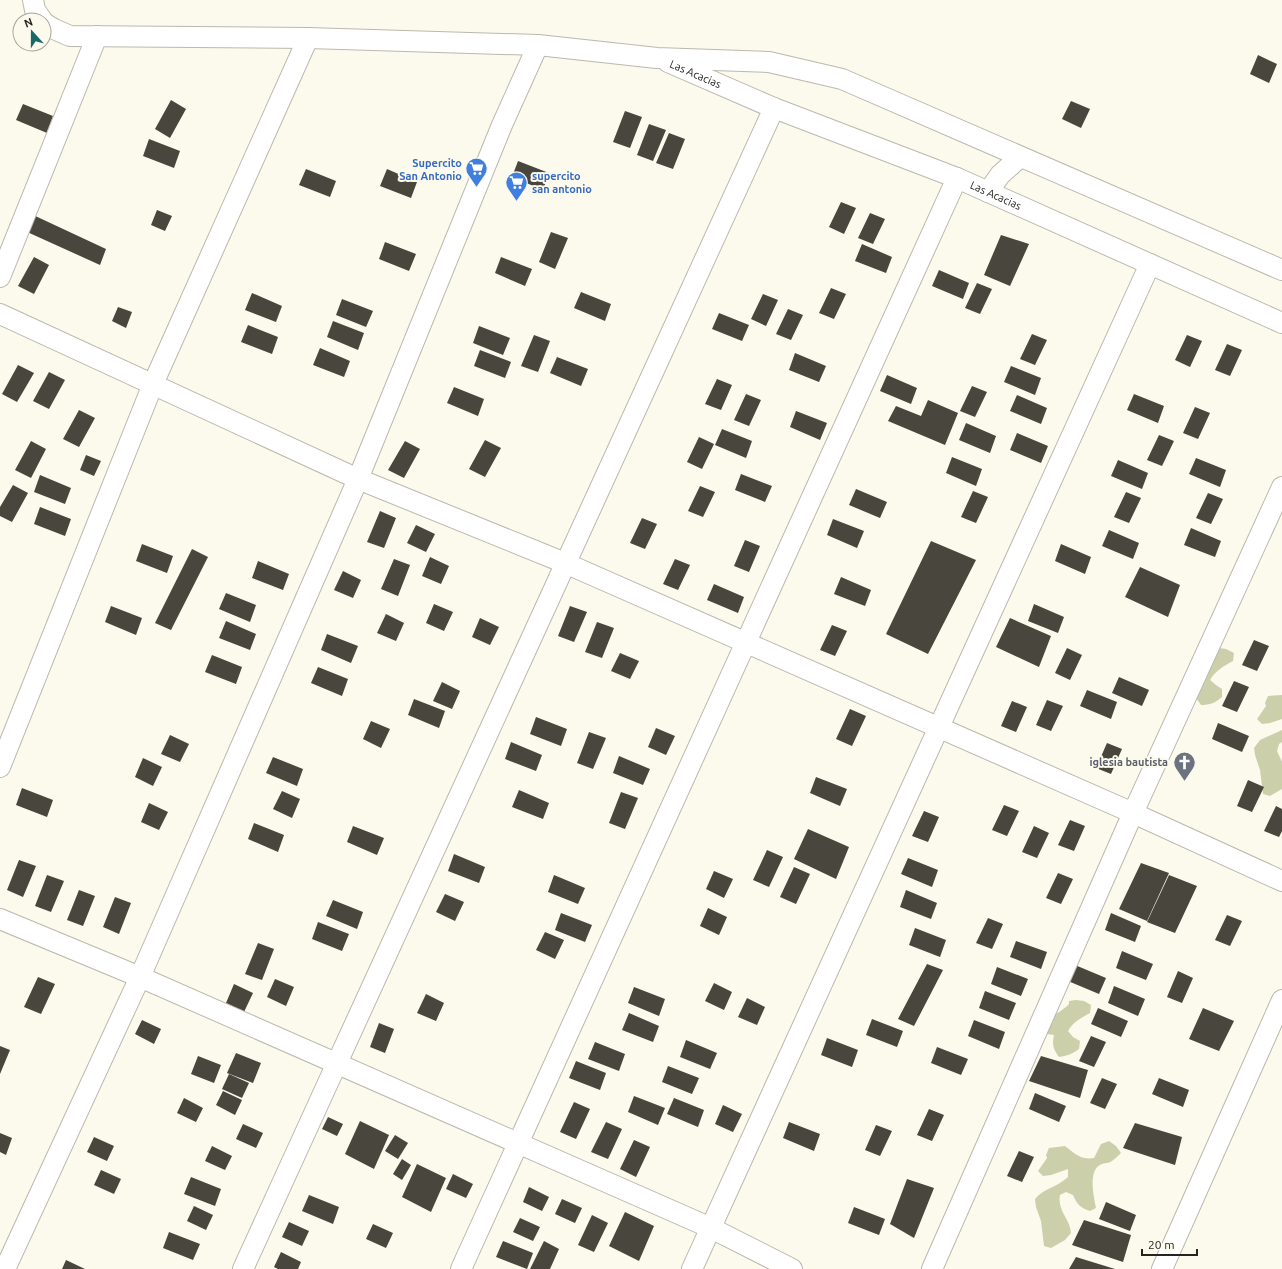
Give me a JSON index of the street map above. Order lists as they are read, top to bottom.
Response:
{
  "streets": {
    "street": ["Las Acacias"]
  },
  "places": {
    "supermarket": ["Supercito San Antonio", "supercito san antonio"],
    "church": ["iglesia bautista"]
  },
  "scale_bar": "20 m",
  "north": "top"
}
